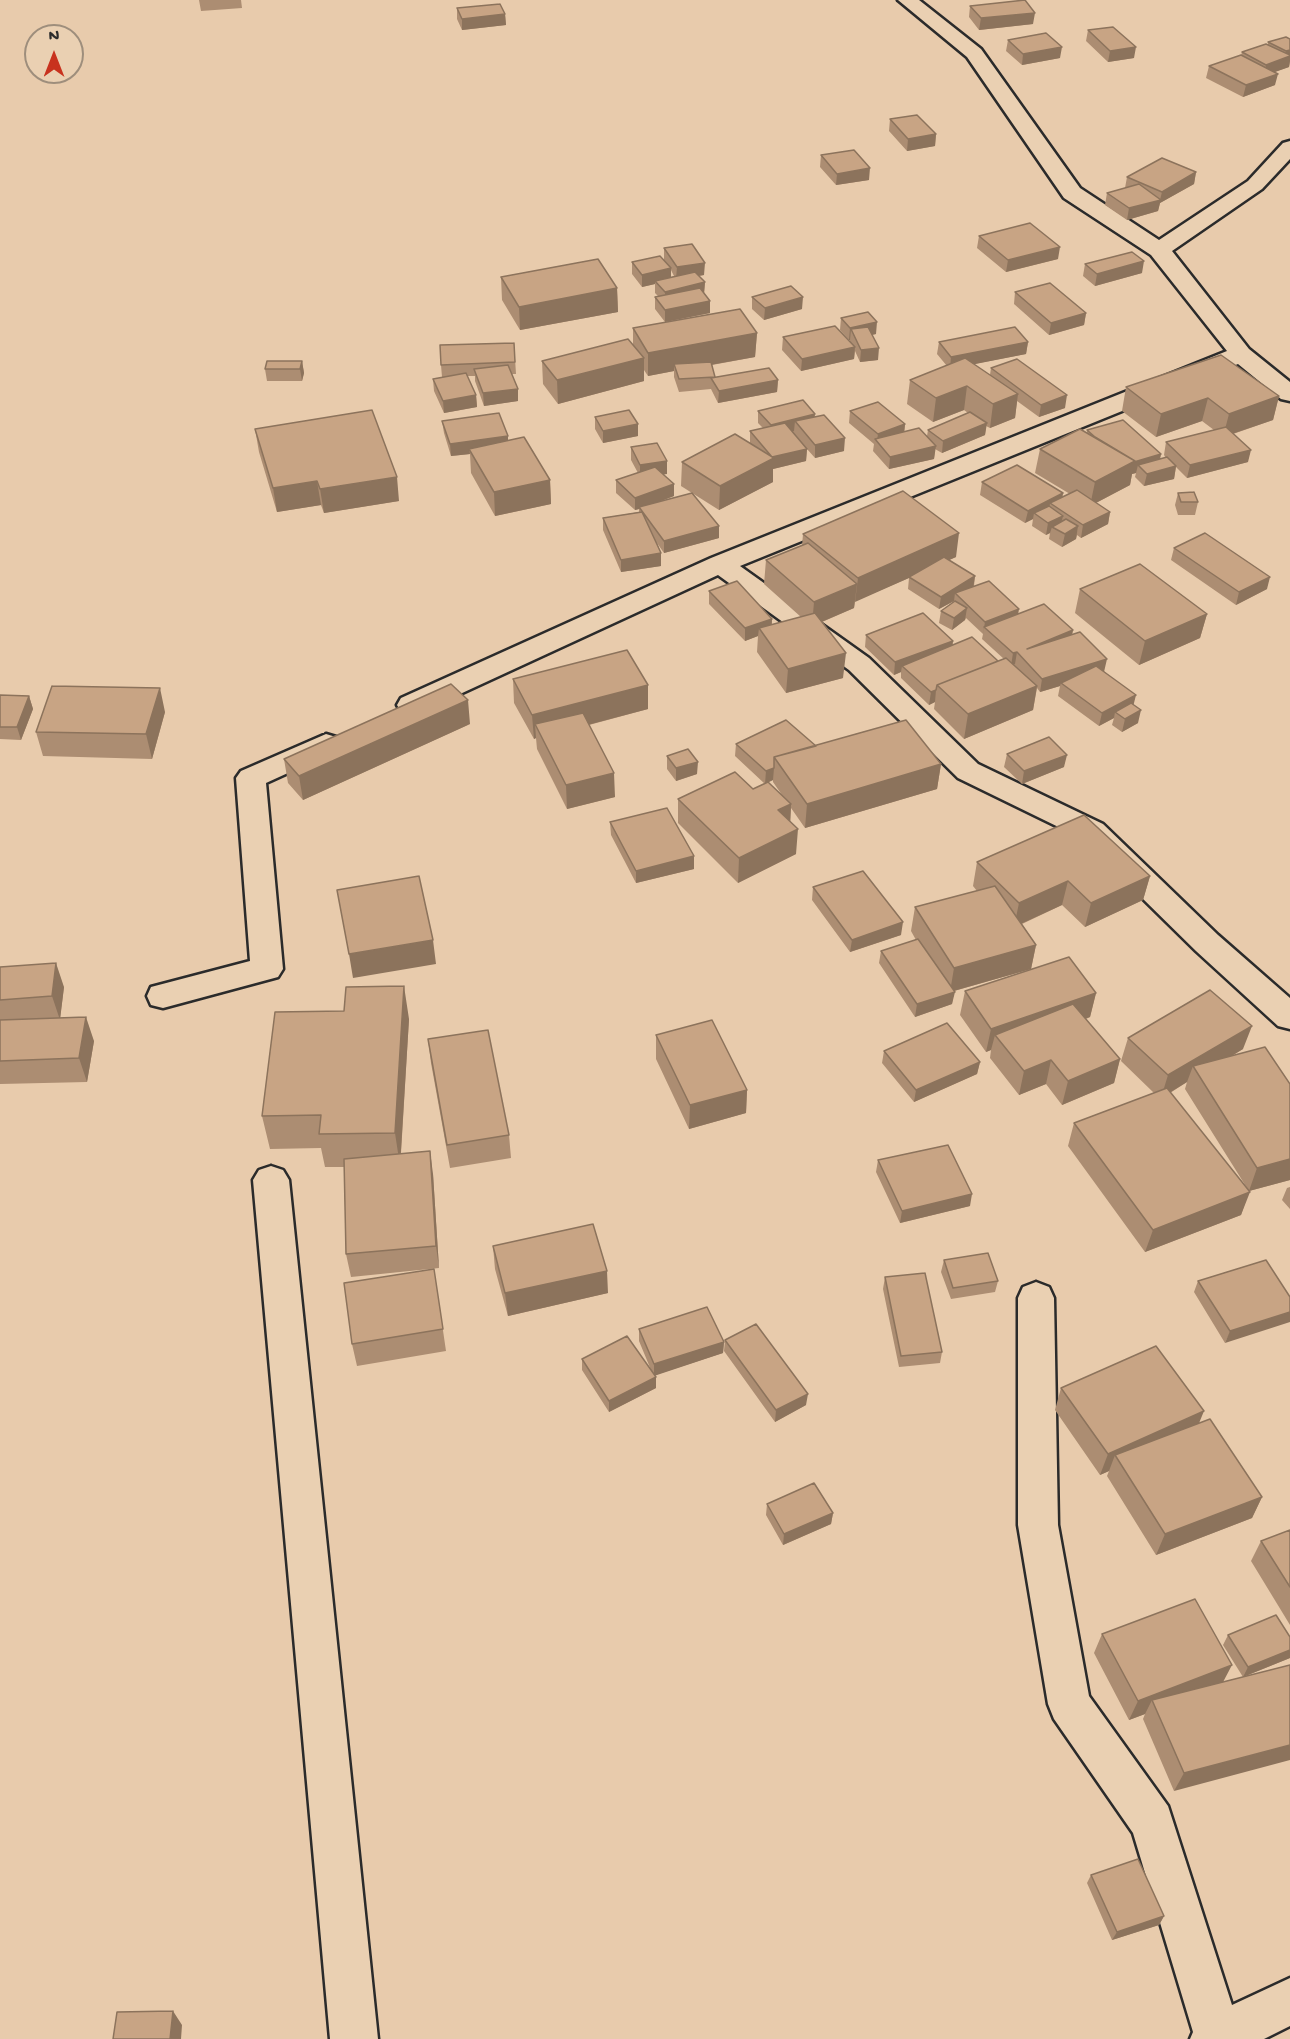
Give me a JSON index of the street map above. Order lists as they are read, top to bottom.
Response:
{
  "north": "top"
}
